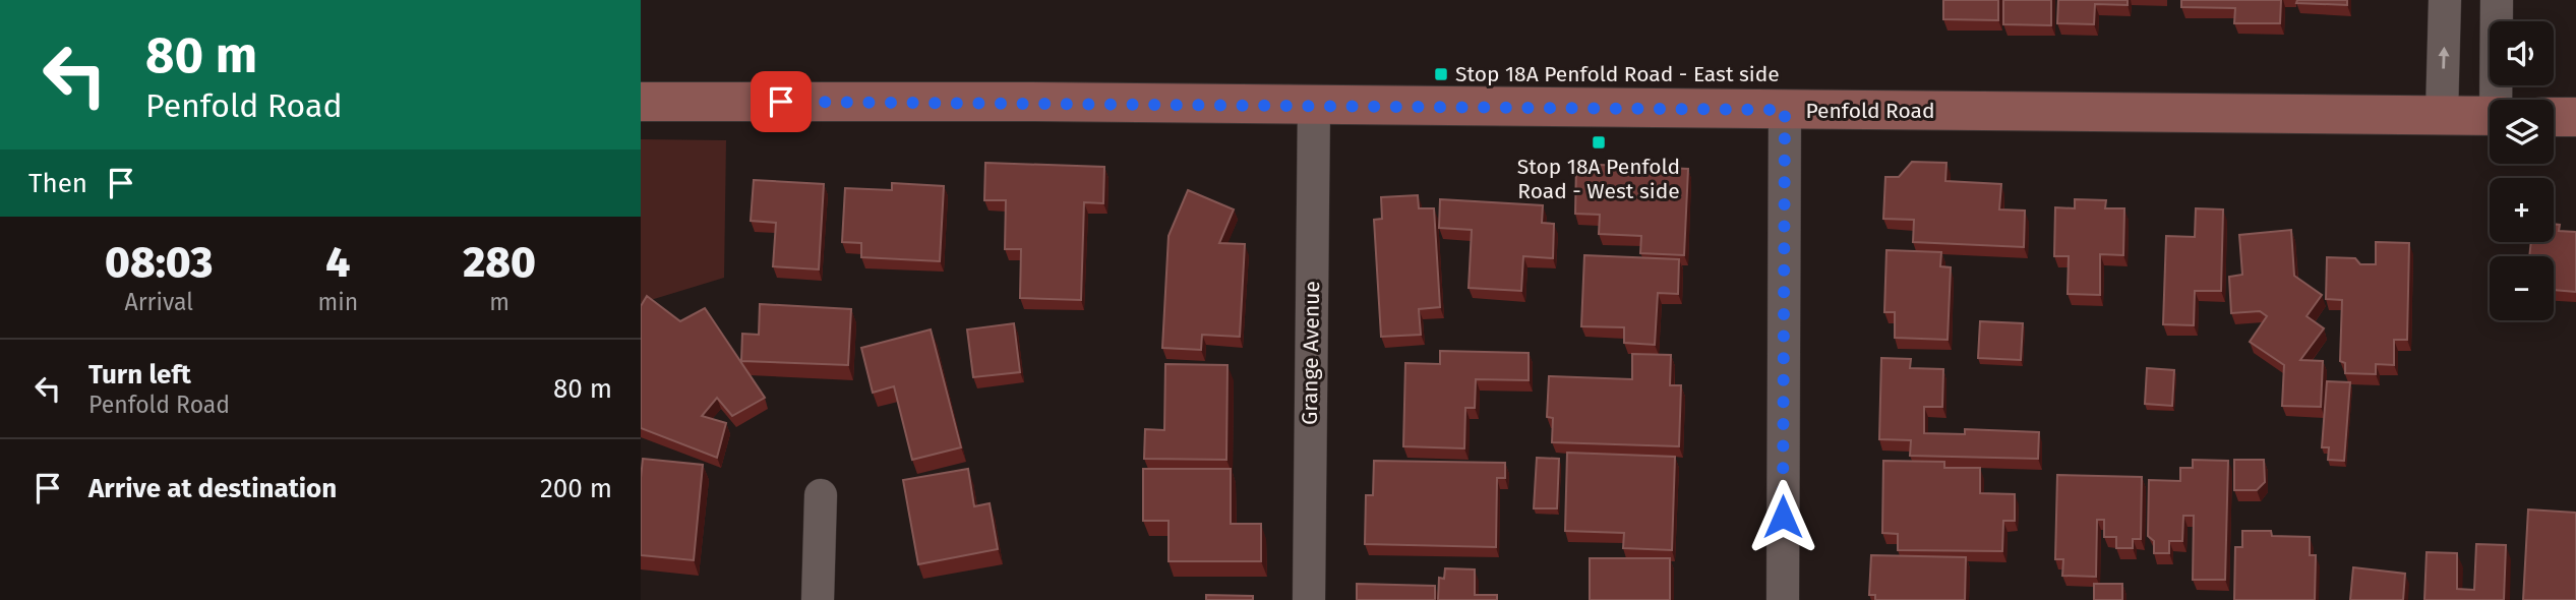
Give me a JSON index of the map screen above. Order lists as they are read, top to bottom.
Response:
{
  "streets": {
    "main road": ["Penfold Road"],
    "street": ["Grange Avenue"]
  },
  "crossings": [
    ["Penfold Road", "Grange Avenue"]
  ],
  "places": {
    "transit": ["Stop 18A Penfold Road - East side", "Stop 18A Penfold Road - West side"]
  },
  "page": {
    "turn": ["80 m", "Penfold Road"],
    "map_buttons": ["+", "−"],
    "then": "Then",
    "eta": [
      "08:03",
      "Arrival",
      "4",
      "min",
      "280",
      "m"
    ],
    "list": [
      {
        "name": "Turn left",
        "note": "Penfold Road",
        "value": "80 m"
      },
      {
        "name": "Arrive at destination",
        "value": "200 m"
      }
    ]
  }
}
